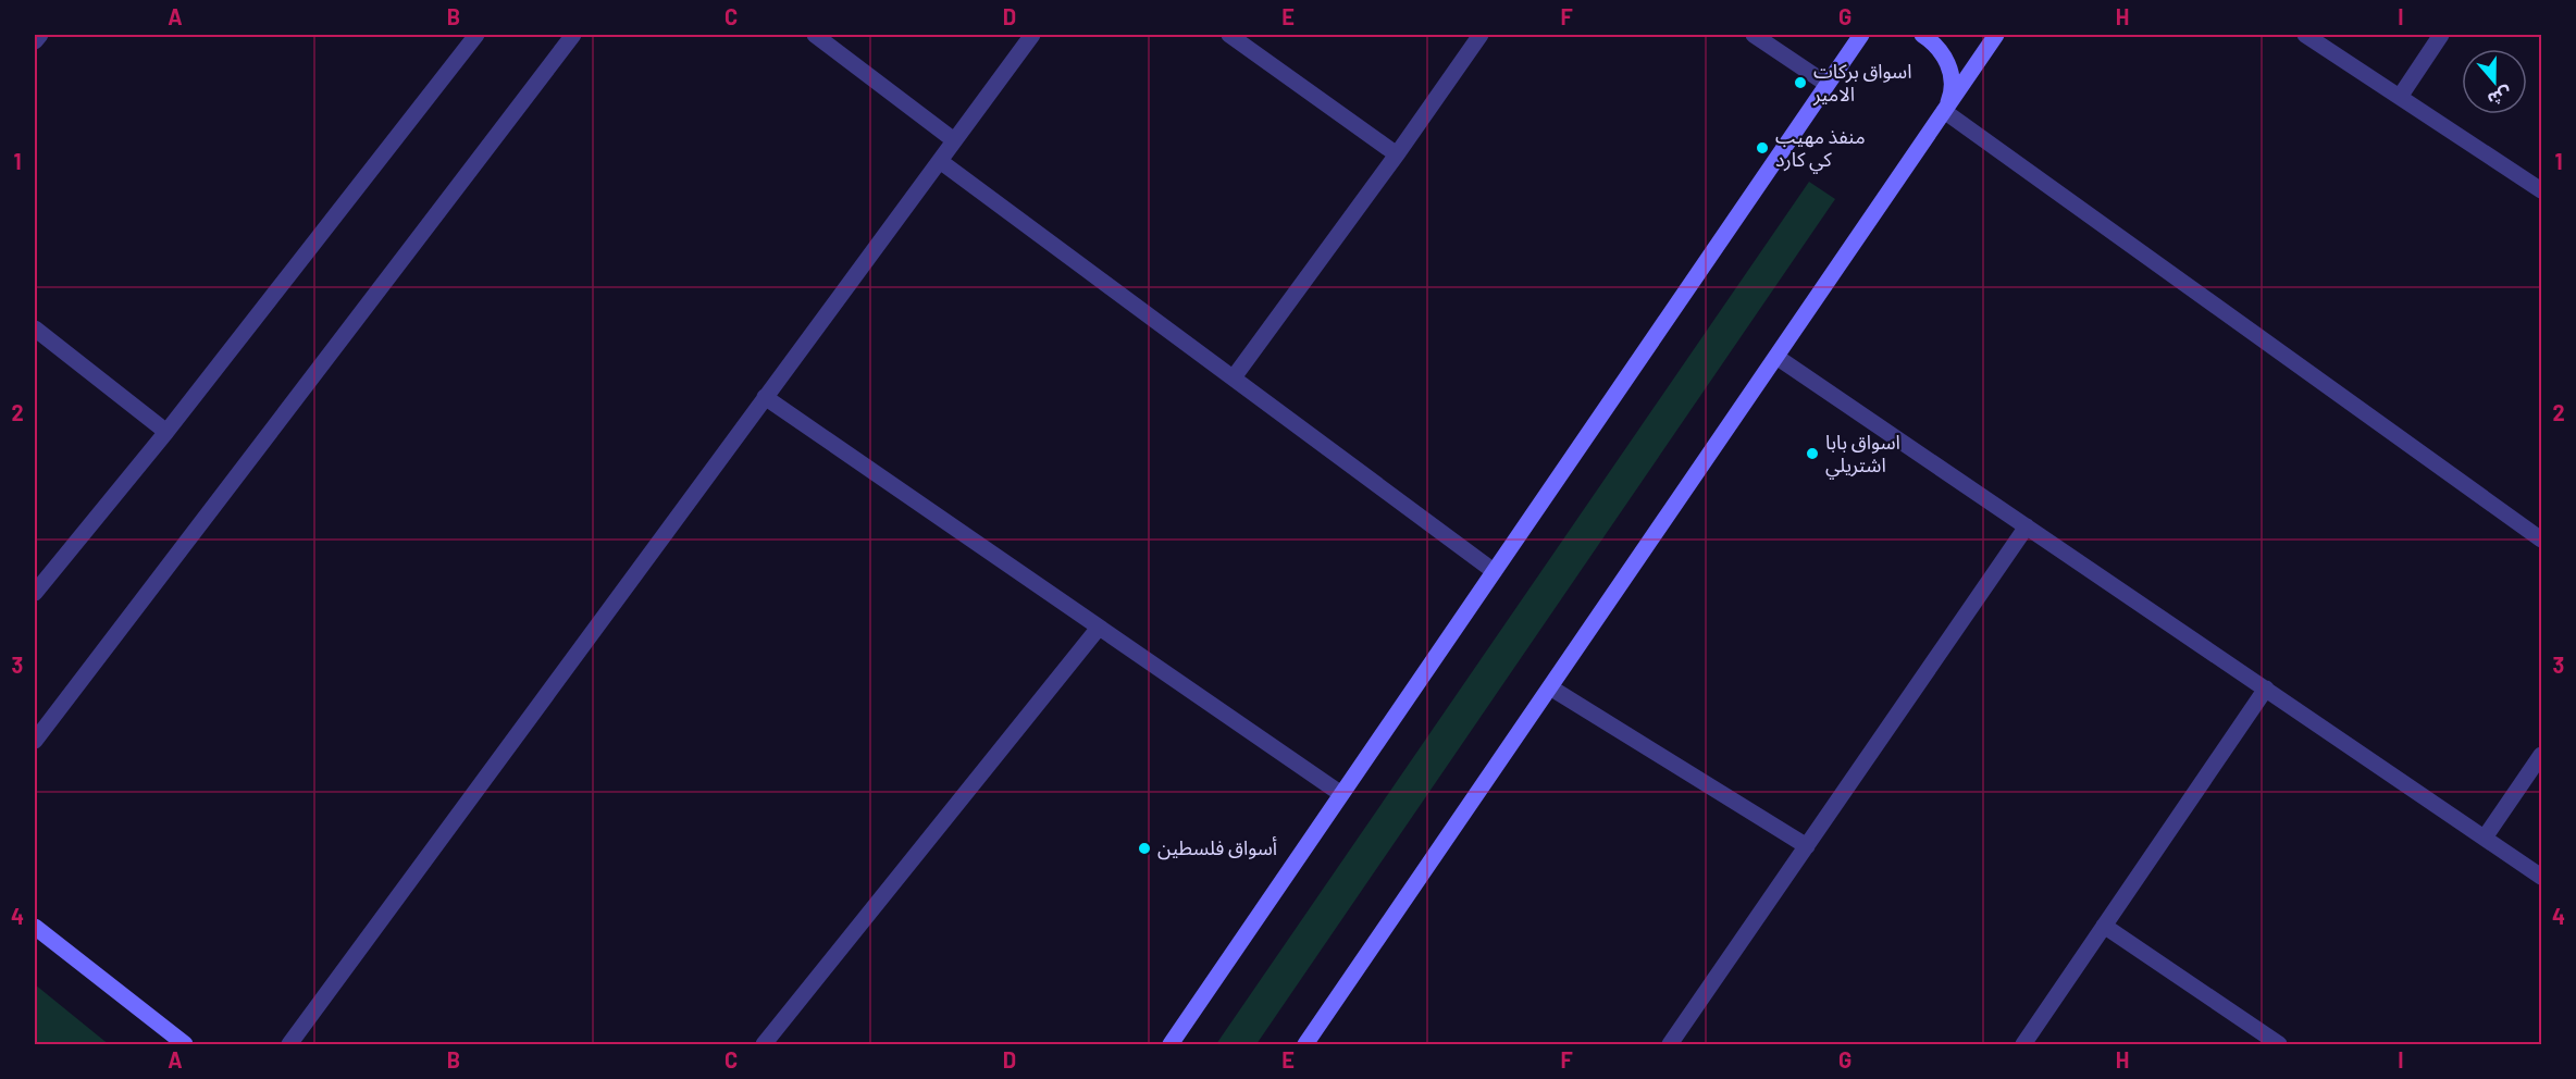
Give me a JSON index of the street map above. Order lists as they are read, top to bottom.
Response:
{
  "places": [
    "اسواق بركات الامير",
    "منفذ مهيب كي كارد",
    "اسواق بابا اشتريلي",
    "أسواق فلسطين"
  ],
  "north": "bottom",
  "grid": {
    "columns": [
      "A",
      "B",
      "C",
      "D",
      "E",
      "F",
      "G",
      "H",
      "I"
    ],
    "rows": [
      "1",
      "2",
      "3",
      "4"
    ]
  }
}
